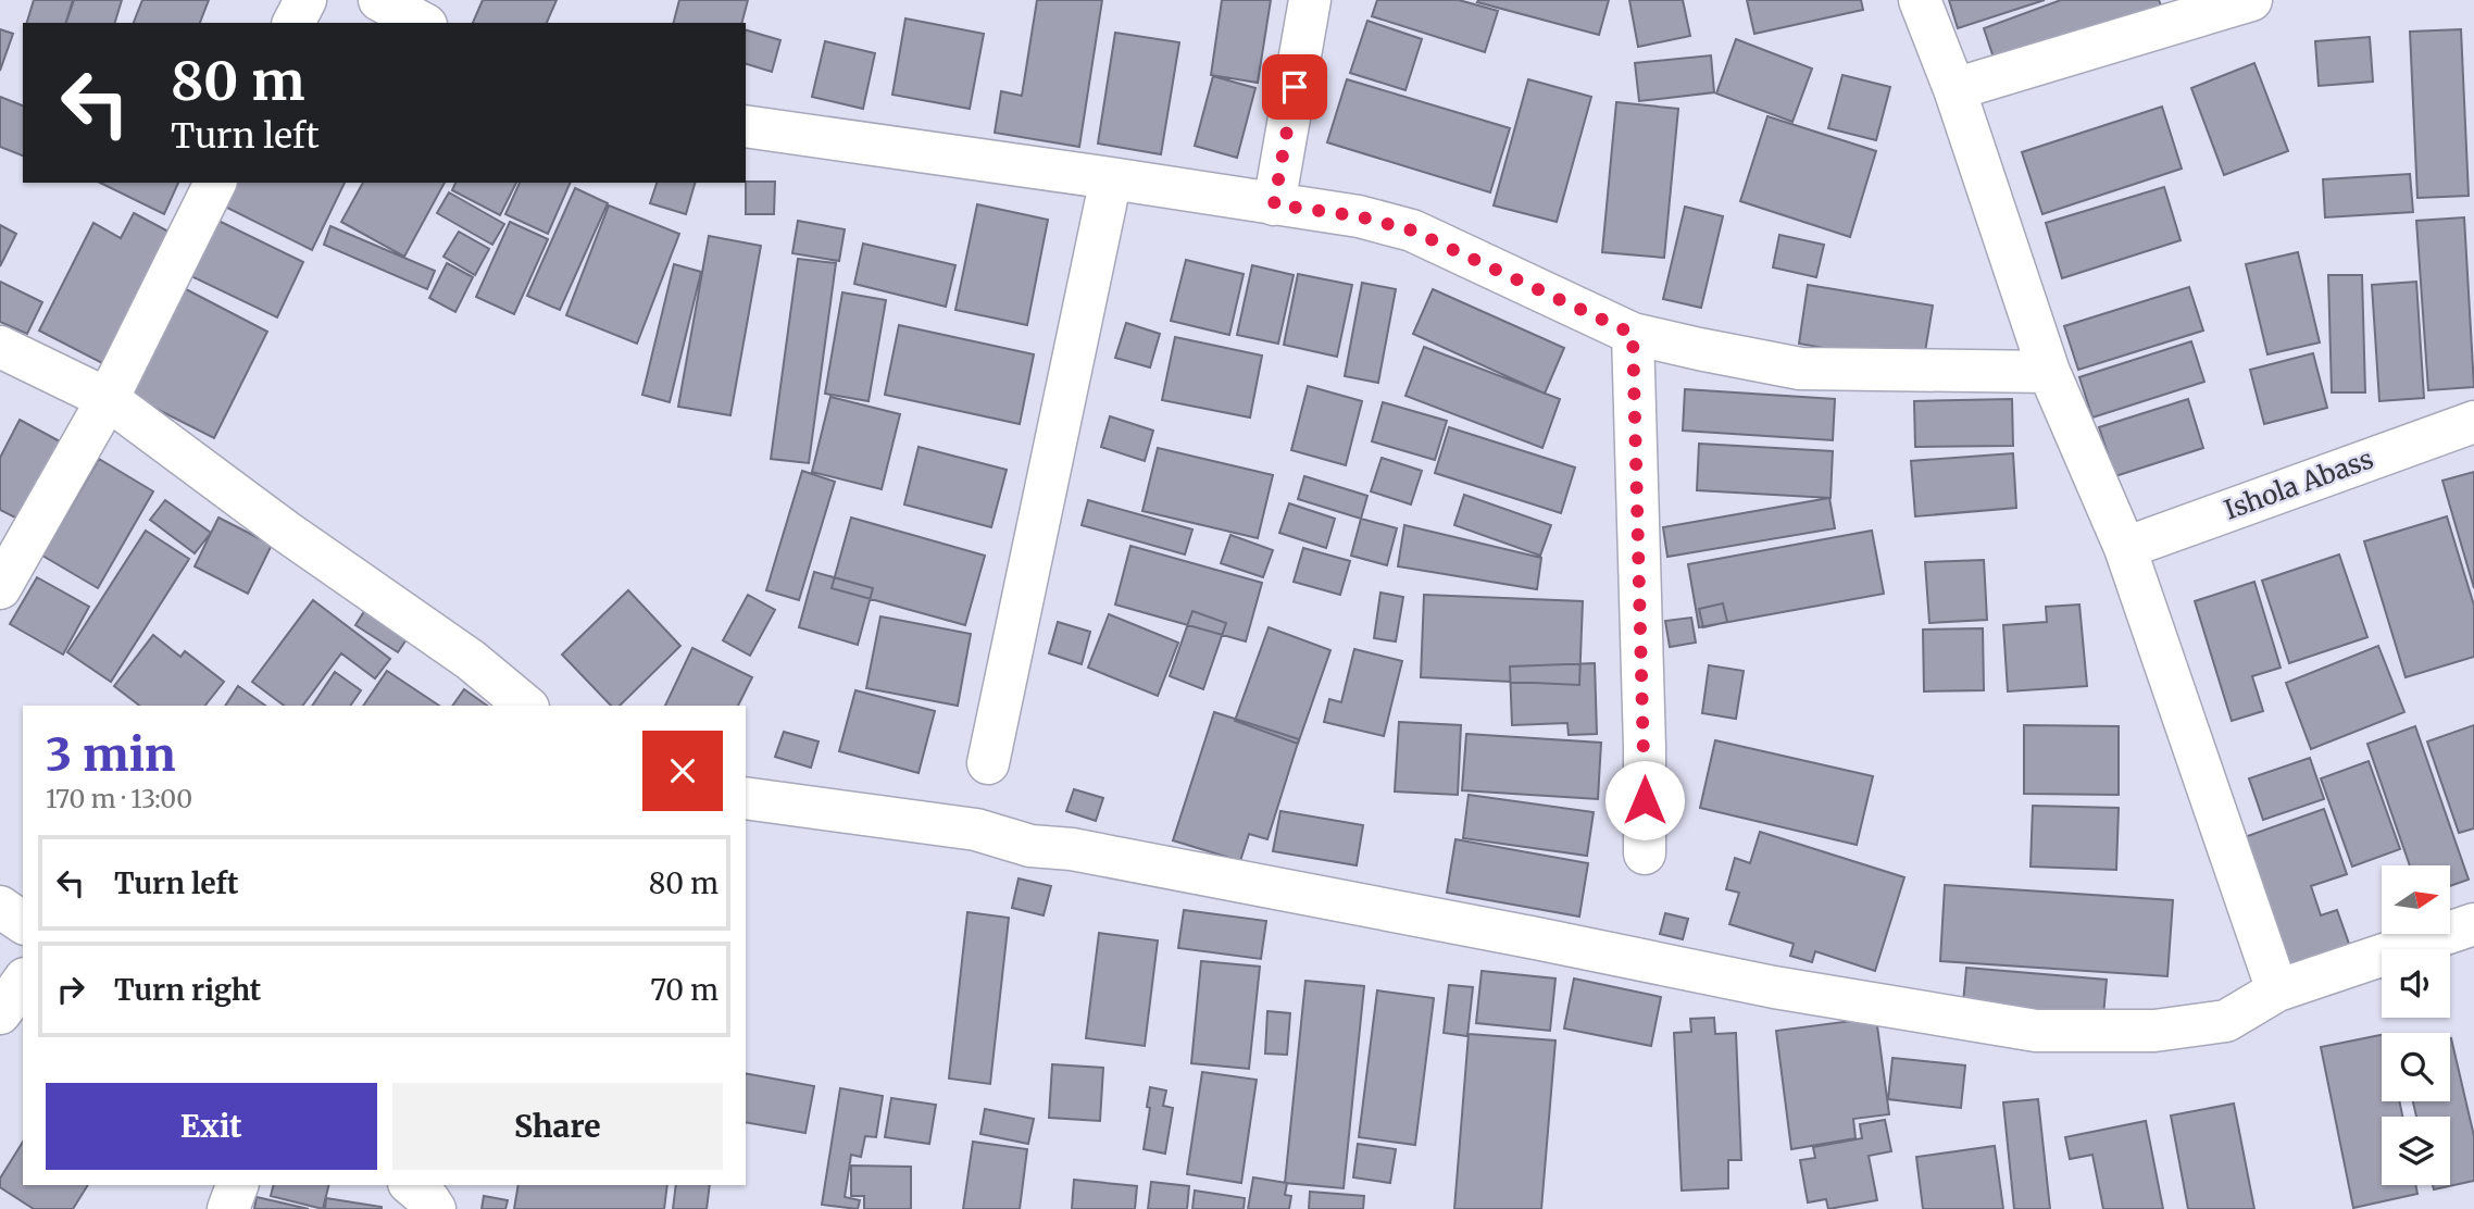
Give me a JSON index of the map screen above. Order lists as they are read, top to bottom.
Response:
{
  "streets": {
    "street": ["Ishola Abass"]
  },
  "north": "right",
  "page": {
    "turn": ["80 m", "Turn left"],
    "heading": ["3 min", "170 m · 13:00"],
    "list": [
      {
        "name": "Turn left",
        "value": "80 m"
      },
      {
        "name": "Turn right",
        "value": "70 m"
      }
    ],
    "buttons": ["Exit", "Share"]
  }
}
